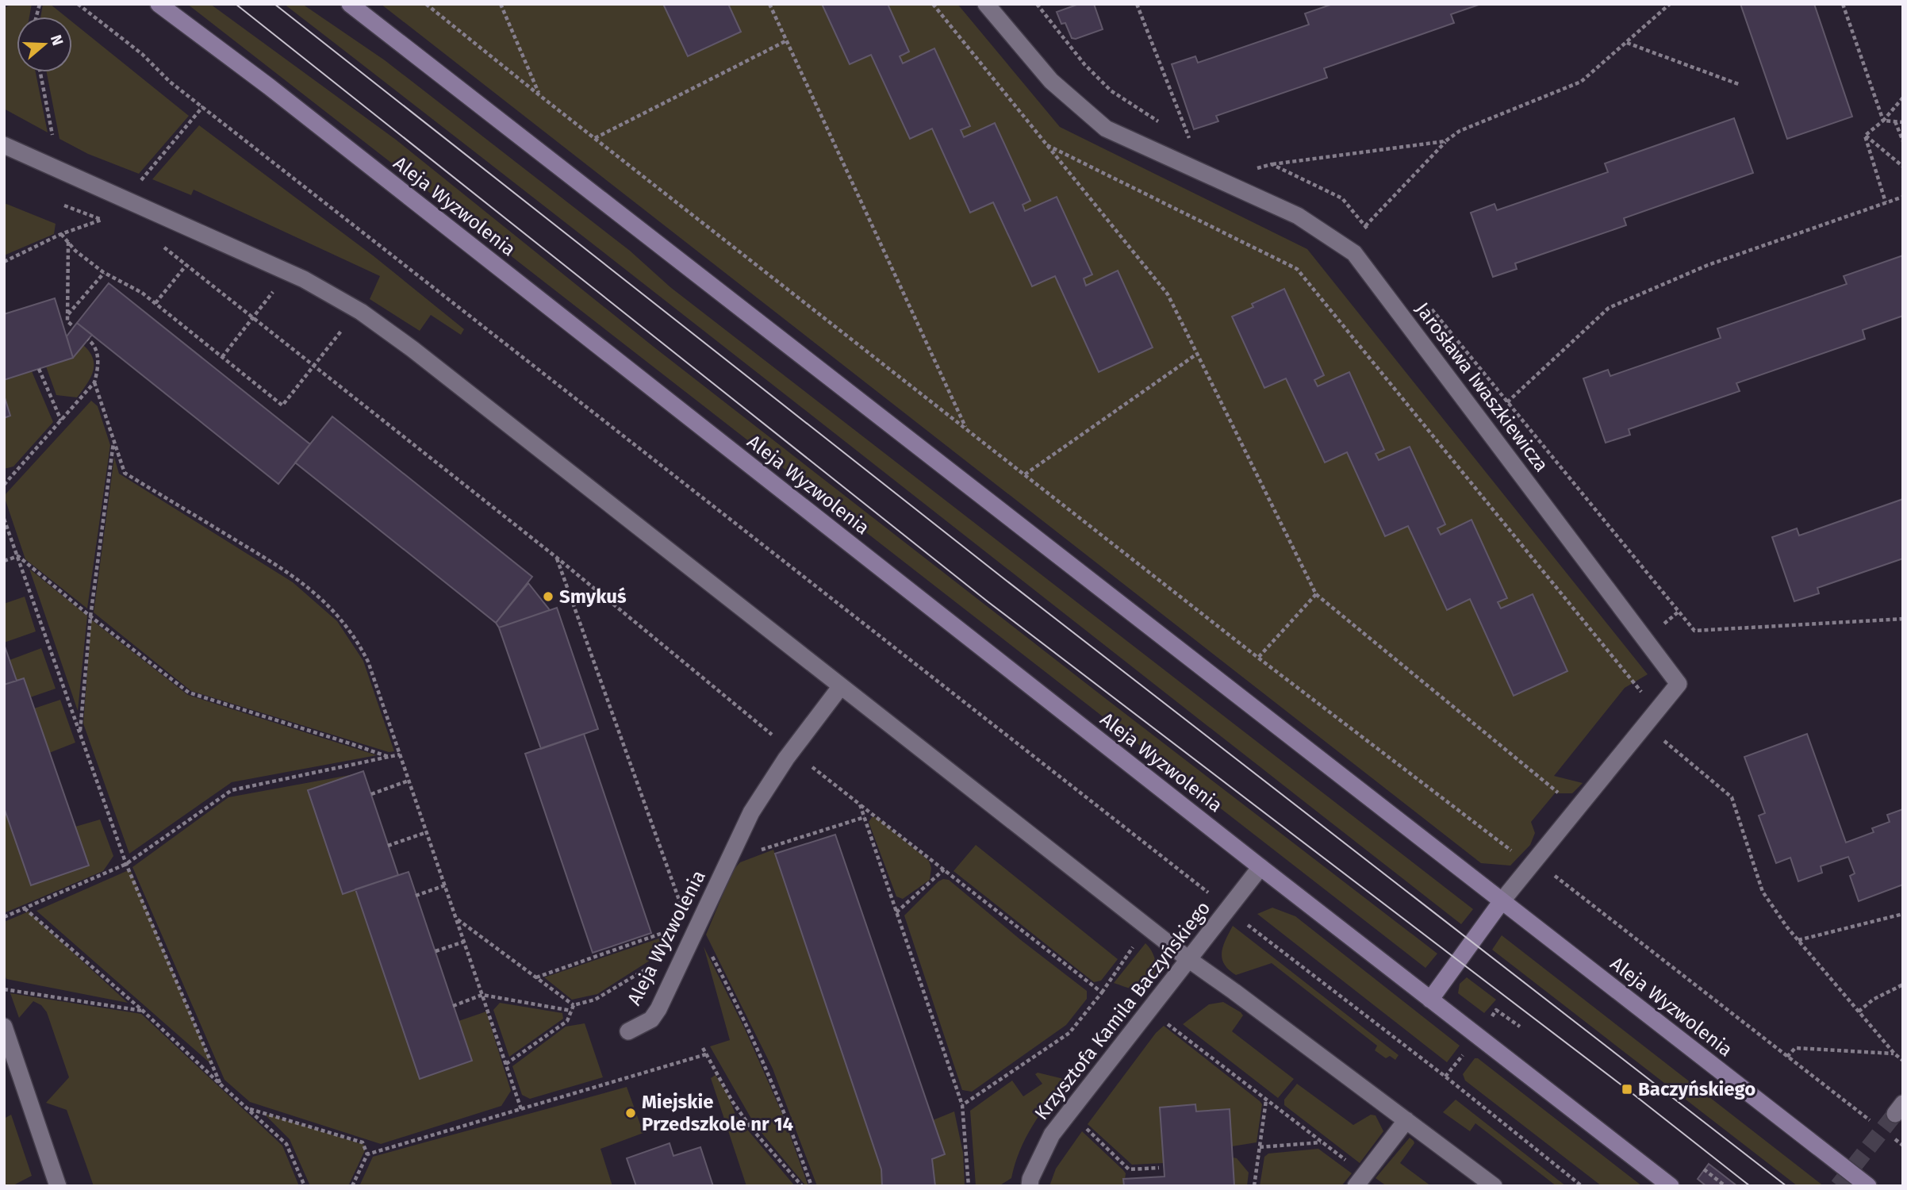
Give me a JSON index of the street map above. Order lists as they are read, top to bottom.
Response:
{
  "streets": {
    "main road": ["Aleja Wyzwolenia"],
    "street": ["Jarosława Iwaszkiewicza", "Krzysztofa Kamila Baczyńskiego"]
  },
  "crossings": [
    ["Aleja Wyzwolenia", "Jarosława Iwaszkiewicza"],
    ["Aleja Wyzwolenia", "Krzysztofa Kamila Baczyńskiego"]
  ],
  "places": {
    "other": ["Smykuś", "Miejskie Przedszkole nr 14"],
    "transit": ["Baczyńskiego"]
  },
  "north": "right"
}
